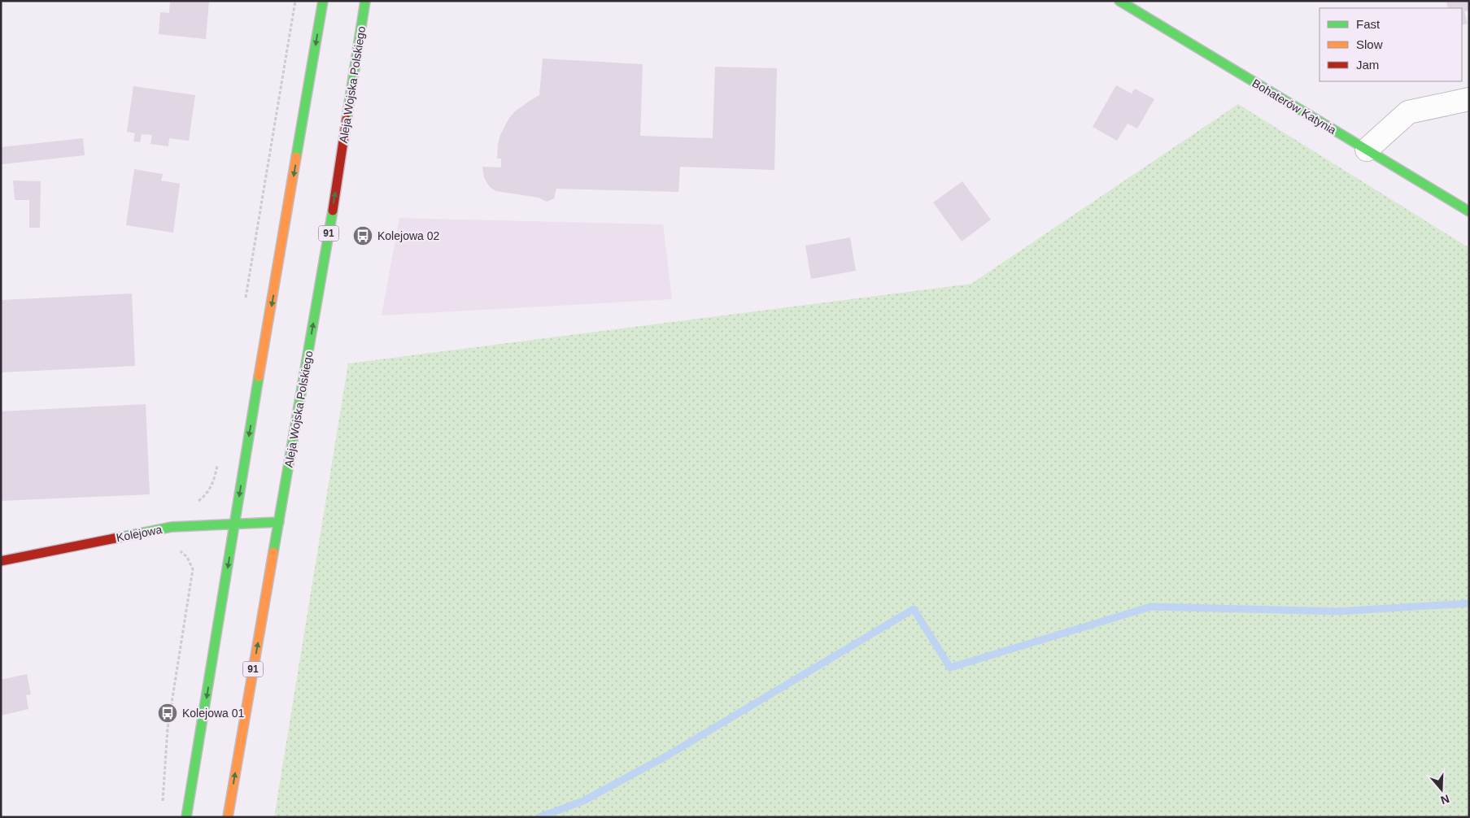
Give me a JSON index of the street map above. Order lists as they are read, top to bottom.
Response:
{
  "streets": {
    "main road": [
      "Aleja Wojska Polskiego",
      "Bohaterów Katynia",
      "91",
      "Kolejowa"
    ]
  },
  "crossings": [
    ["Aleja Wojska Polskiego", "Kolejowa"]
  ],
  "places": {
    "bus stop": ["Kolejowa 02", "Kolejowa 01"]
  },
  "legend": ["Fast", "Slow", "Jam"],
  "north": "bottom"
}
